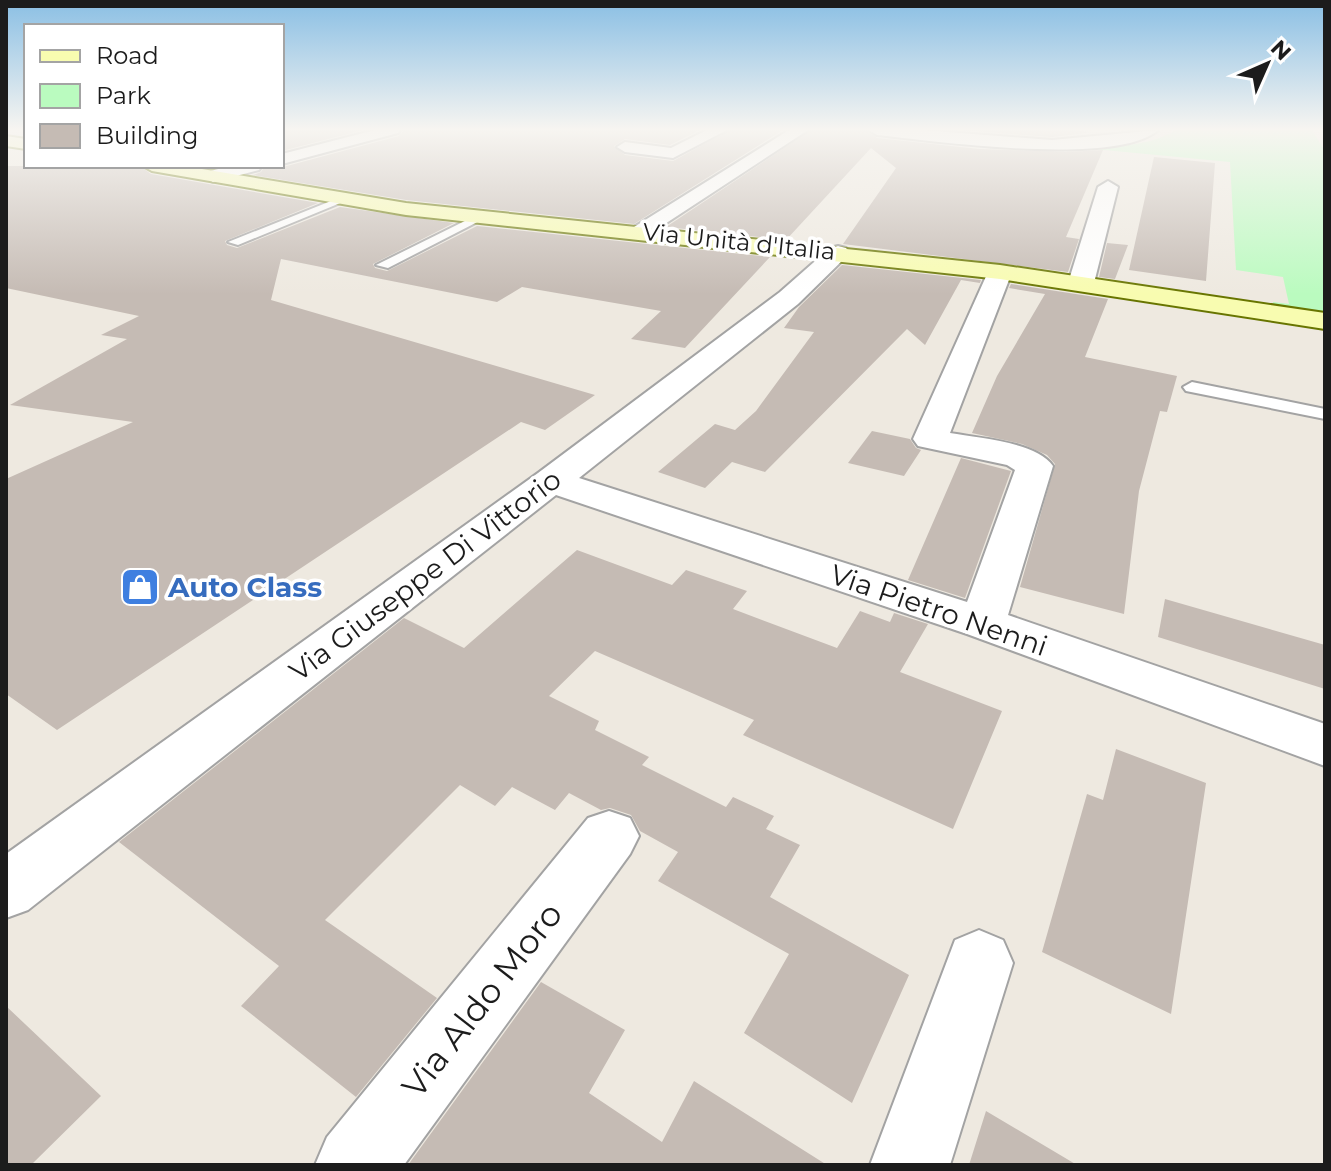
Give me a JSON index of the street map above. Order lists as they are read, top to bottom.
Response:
{
  "streets": {
    "street": [
      "Via Unità d'Italia",
      "Via Giuseppe Di Vittorio",
      "Via Pietro Nenni",
      "Via Aldo Moro"
    ]
  },
  "crossings": [
    ["Via Unità d'Italia", "Via Giuseppe Di Vittorio"],
    ["Via Giuseppe Di Vittorio", "Via Pietro Nenni"]
  ],
  "places": {
    "shop": ["Auto Class"]
  },
  "legend": ["Road", "Park", "Building"],
  "north": "top right"
}
